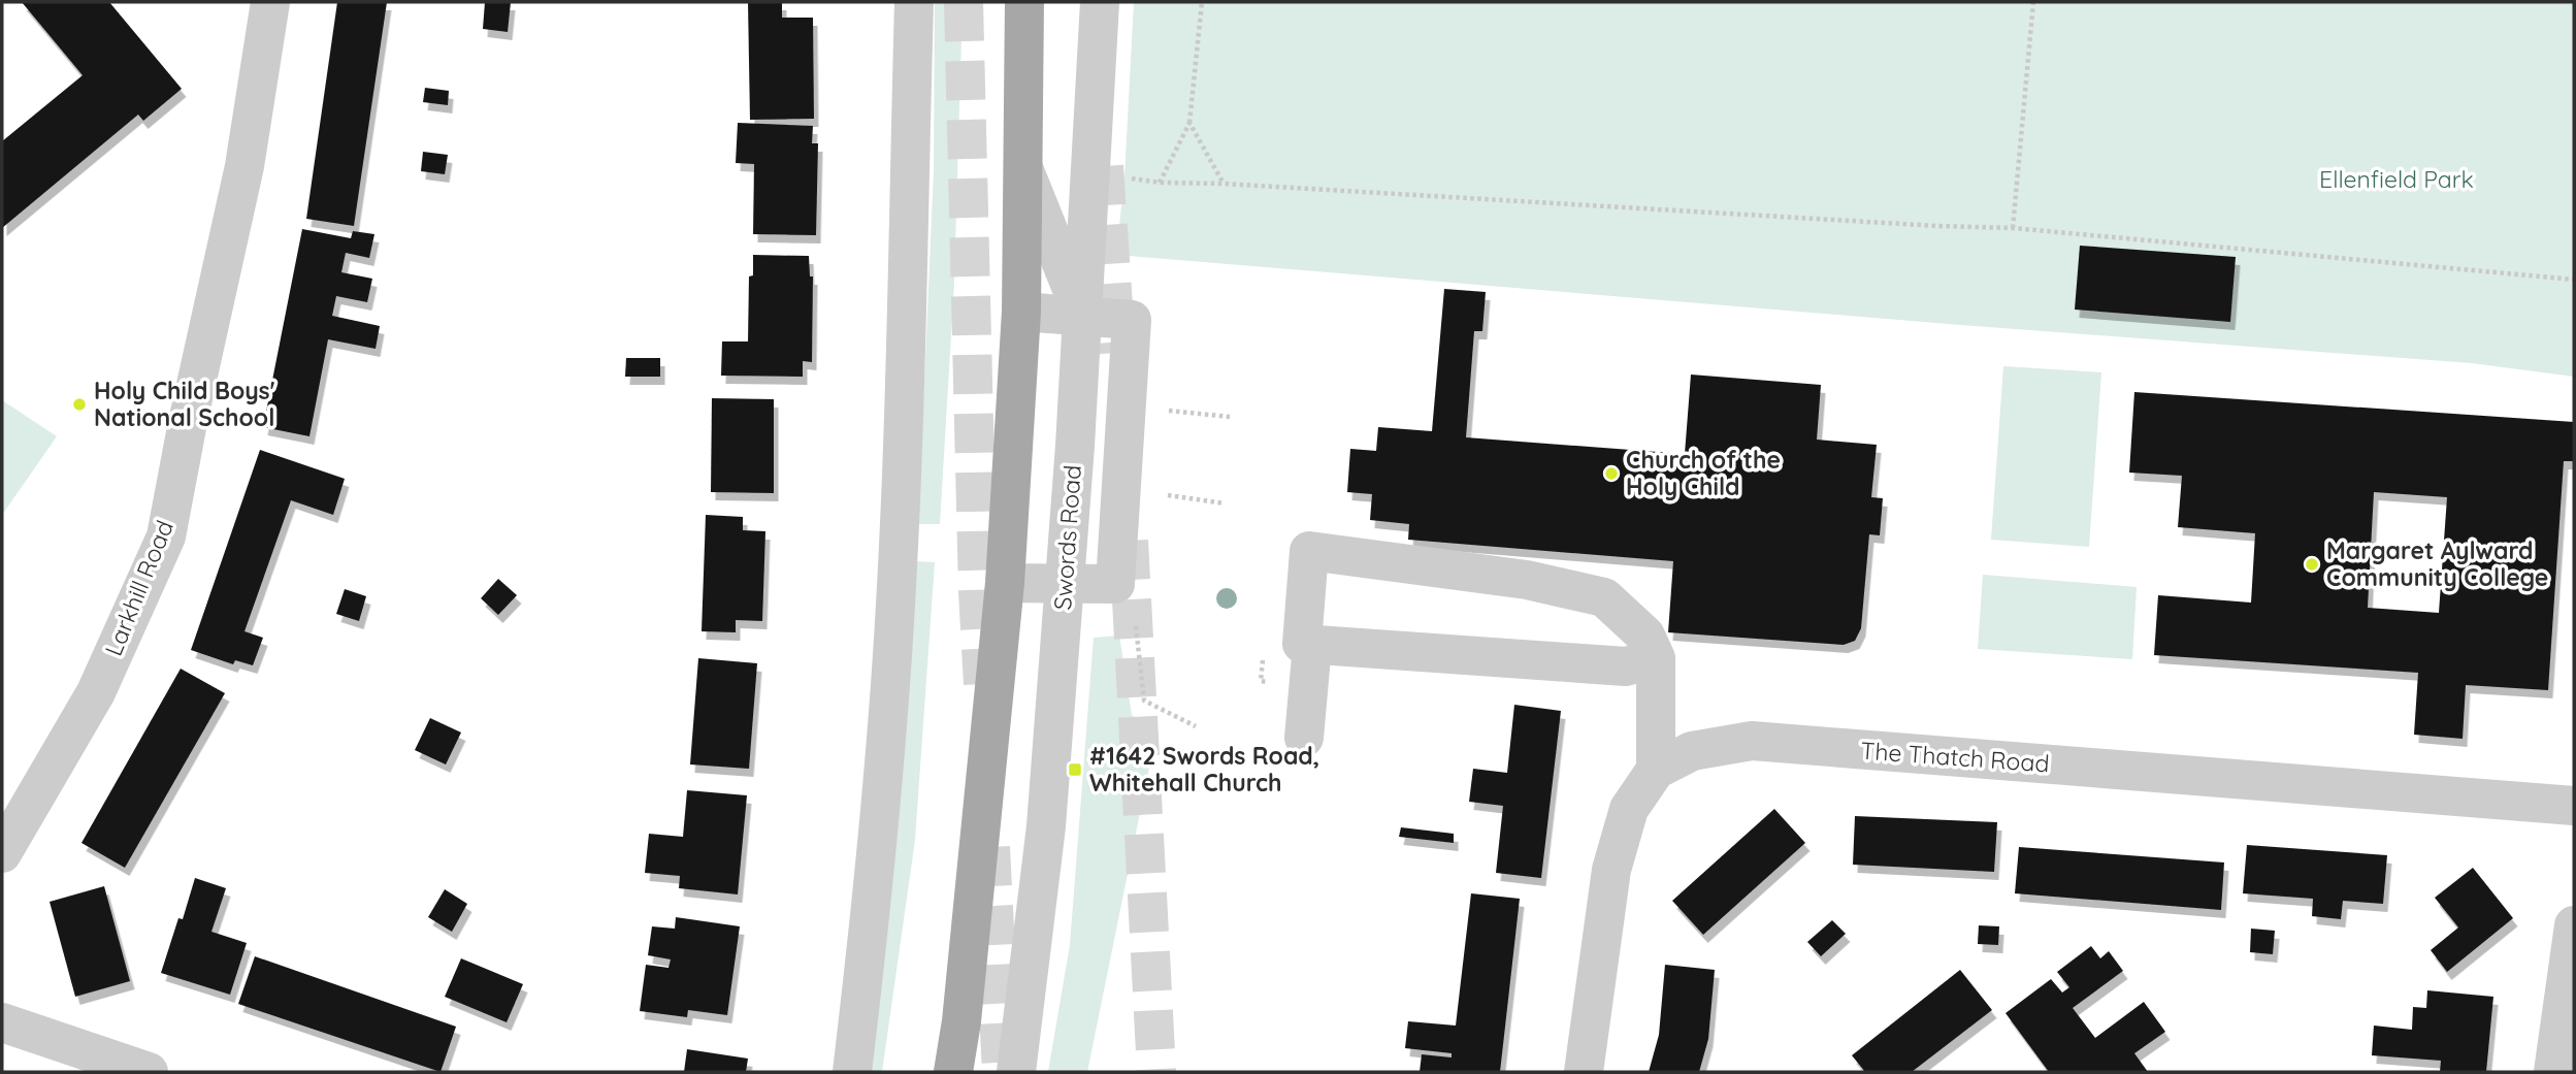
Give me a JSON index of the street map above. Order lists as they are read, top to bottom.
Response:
{
  "streets": {
    "street": ["Swords Road", "Larkhill Road", "The Thatch Road"]
  },
  "parks": ["Ellenfield Park"],
  "places": {
    "other": ["Holy Child Boys' National School", "Church of the Holy Child", "Margaret Aylward Community College"],
    "transit": ["#1642 Swords Road, Whitehall Church"]
  }
}
